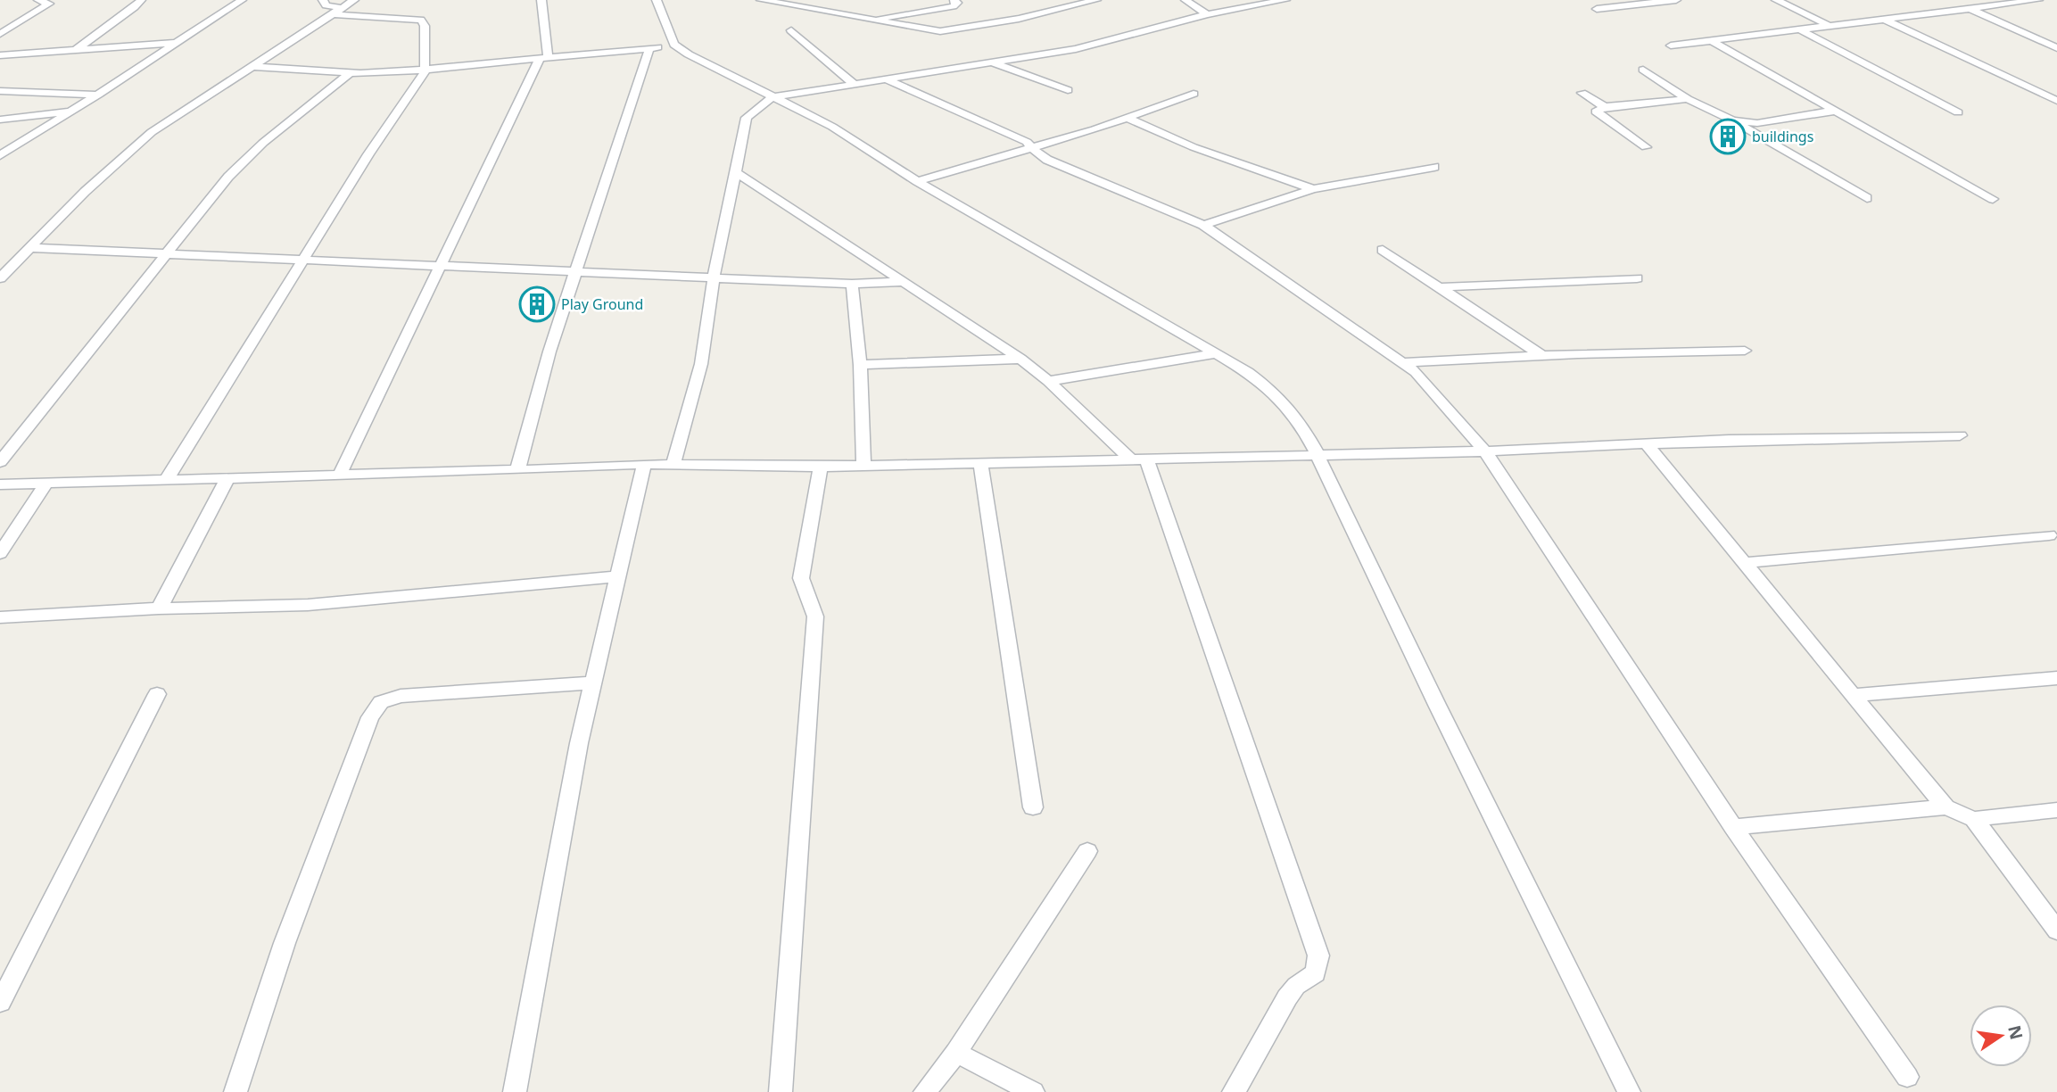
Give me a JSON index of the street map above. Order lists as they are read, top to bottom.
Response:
{
  "places": {
    "building": ["buildings", "Play Ground"]
  },
  "north": "right"
}
